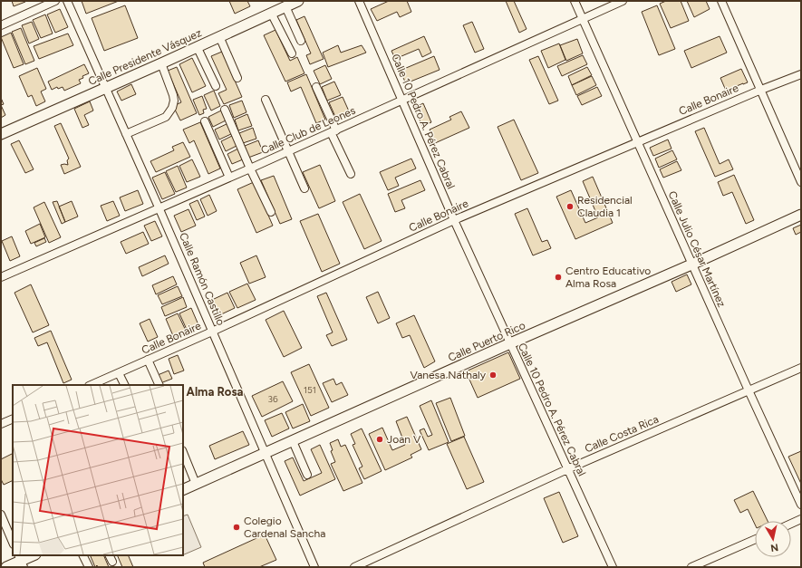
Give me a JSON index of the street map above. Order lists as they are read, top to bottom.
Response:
{
  "streets": {
    "street": [
      "Calle Presidente Vásquez",
      "Calle Bonaire",
      "Calle 10 Pedro A. Pérez Cabral",
      "Calle Club de Leones",
      "Calle Julio César Martínez",
      "Calle Ramón Castillo",
      "Calle Puerto Rico",
      "Calle Costa Rica"
    ]
  },
  "crossings": [
    ["Calle Presidente Vásquez", "Calle Ramón Castillo"],
    ["Calle Bonaire", "Calle 10 Pedro A. Pérez Cabral"],
    ["Calle Bonaire", "Calle Julio César Martínez"],
    ["Calle Bonaire", "Calle Ramón Castillo"],
    ["Calle 10 Pedro A. Pérez Cabral", "Calle Club de Leones"],
    ["Calle 10 Pedro A. Pérez Cabral", "Calle Puerto Rico"],
    ["Calle 10 Pedro A. Pérez Cabral", "Calle Costa Rica"],
    ["Calle Club de Leones", "Calle Julio César Martínez"],
    ["Calle Club de Leones", "Calle Ramón Castillo"],
    ["Calle Julio César Martínez", "Calle Puerto Rico"],
    ["Calle Julio César Martínez", "Calle Costa Rica"],
    ["Calle Ramón Castillo", "Calle Puerto Rico"]
  ],
  "districts": ["Alma Rosa"],
  "places": [
    "Residencial Claudia 1",
    "Centro Educativo Alma Rosa",
    "Vanesa Nathaly",
    "Joan V",
    "Colegio Cardenal Sancha"
  ],
  "house_numbers": ["151", "36"],
  "north": "bottom"
}
